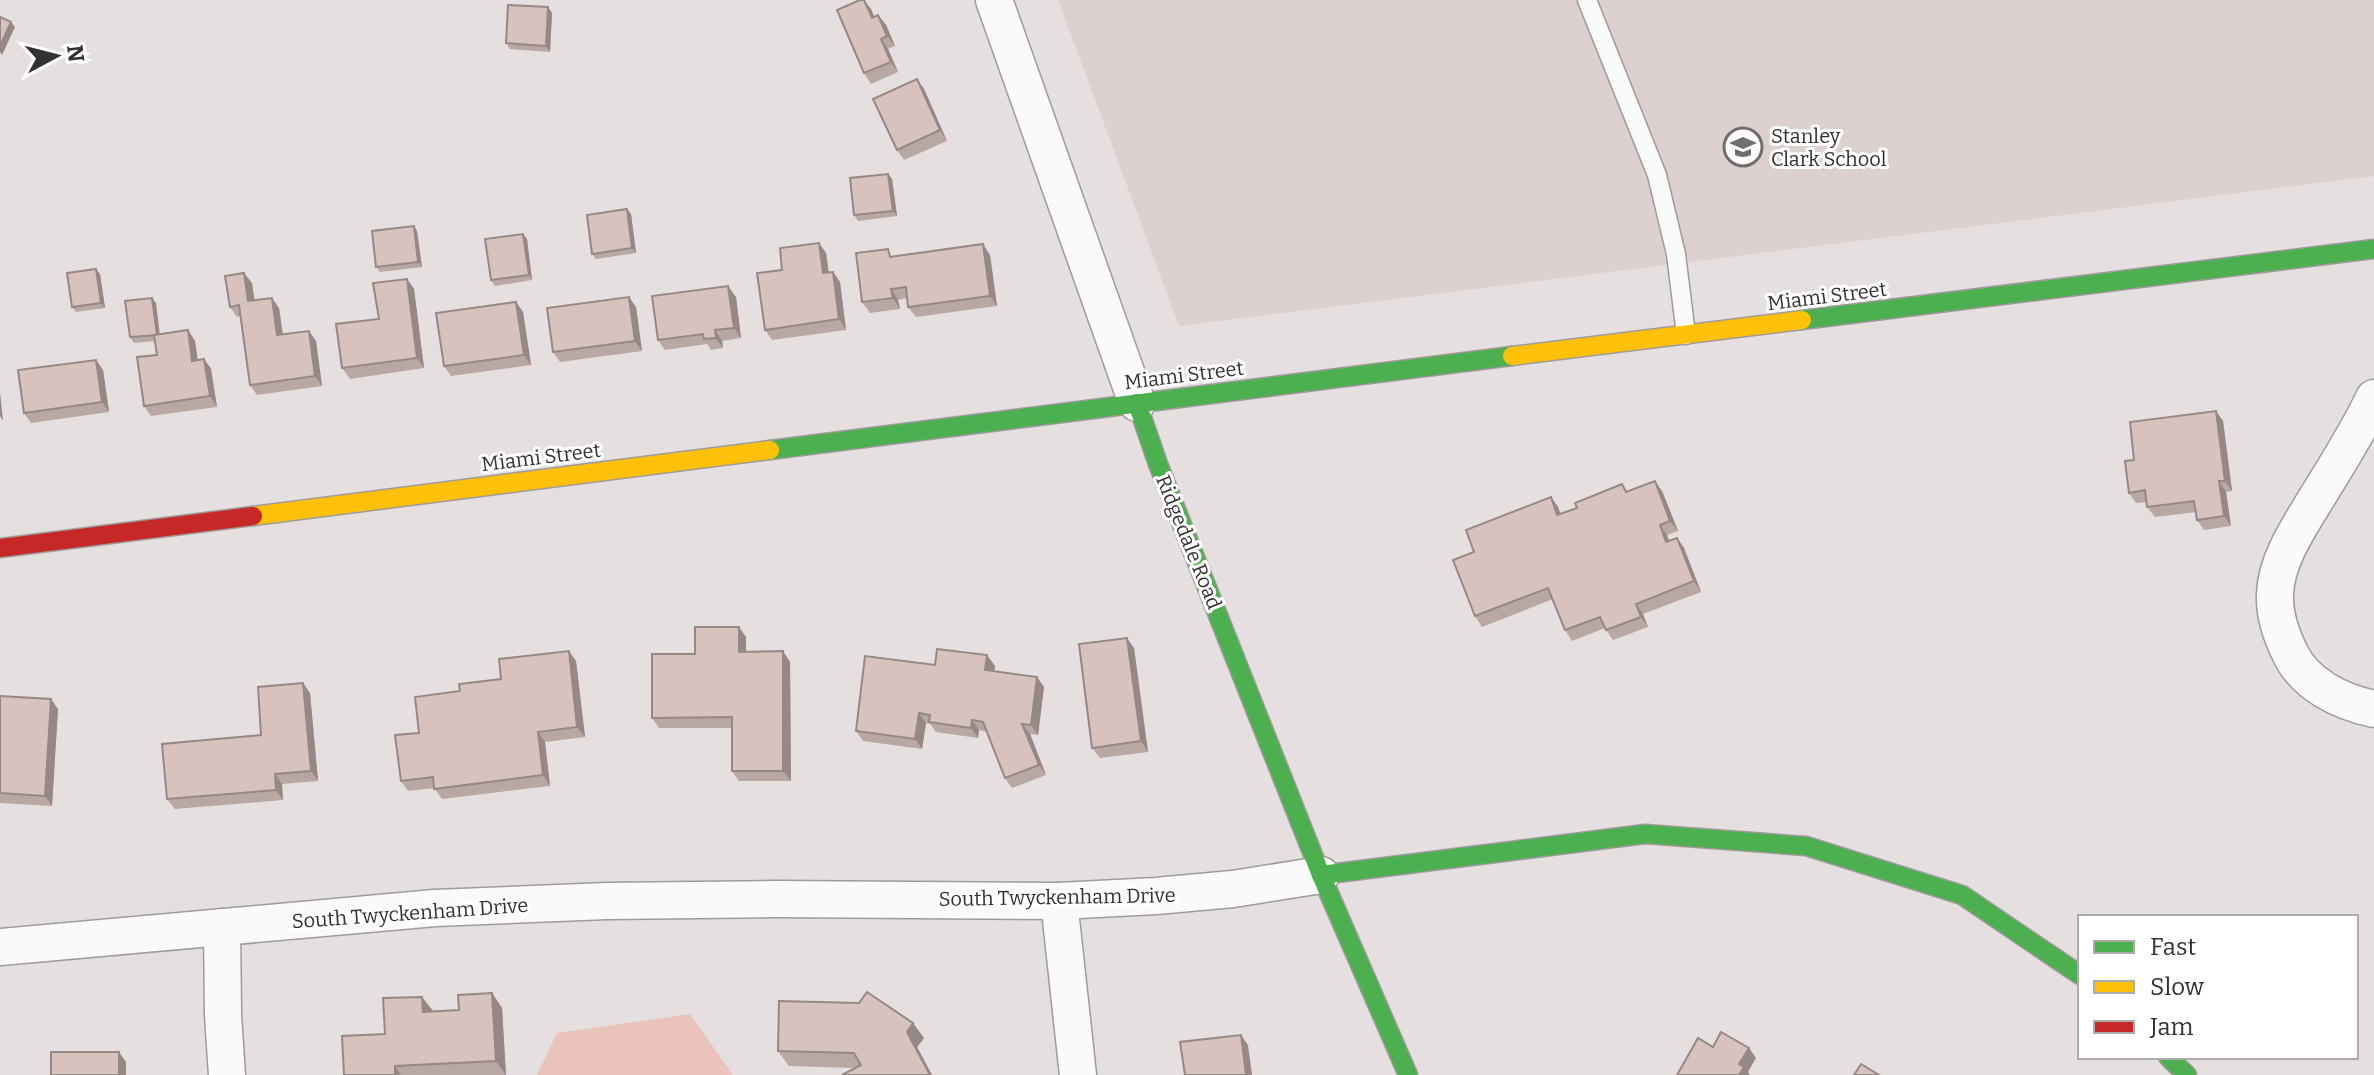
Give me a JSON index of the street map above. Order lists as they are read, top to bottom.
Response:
{
  "streets": {
    "street": ["Miami Street", "Ridgedale Road", "South Twyckenham Drive"]
  },
  "crossings": [
    ["Miami Street", "Ridgedale Road"],
    ["Ridgedale Road", "South Twyckenham Drive"]
  ],
  "places": {
    "school or university": ["Stanley Clark School"]
  },
  "legend": ["Fast", "Slow", "Jam"],
  "north": "right"
}
